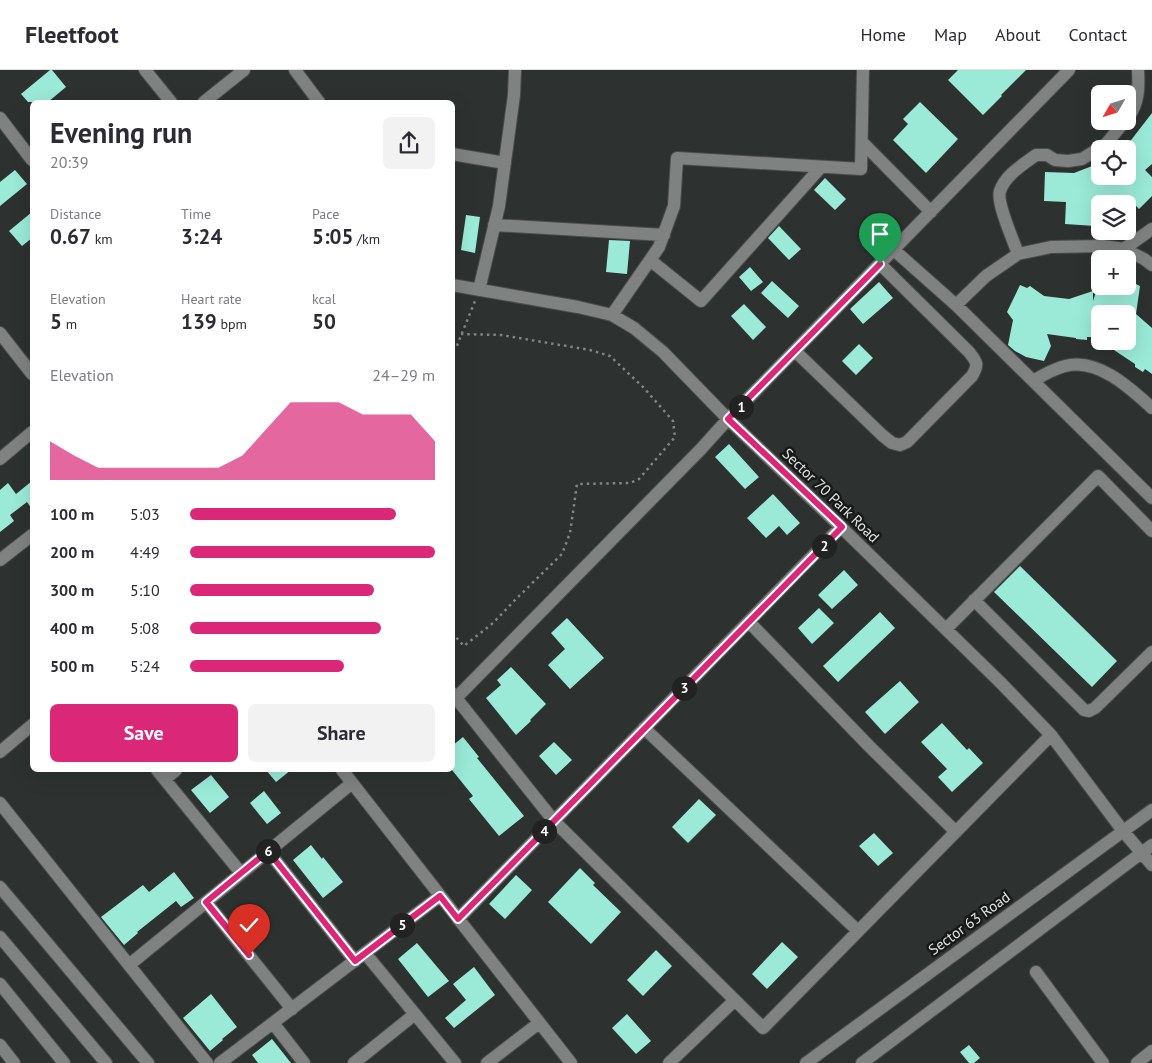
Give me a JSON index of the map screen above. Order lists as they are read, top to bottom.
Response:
{
  "streets": {
    "street": ["Sector 70 Park Road", "Sector 63 Road"]
  },
  "crossings": [
    ["Sector 70 Park Road", "Sector 63 Road"]
  ],
  "north": "bottom left",
  "page": {
    "header": "Fleetfoot",
    "nav": [
      "Home",
      "Map",
      "About",
      "Contact"
    ],
    "map_buttons": ["+", "−"],
    "heading": ["Evening run", "20:39"],
    "stats": [
      ["Distance", "0.67 km"],
      ["Time", "3:24"],
      ["Pace", "5:05 /km"],
      ["Elevation", "5 m"],
      ["Heart rate", "139 bpm"],
      ["kcal", "50"]
    ],
    "chart": ["Elevation", "24–29 m"],
    "pins": [
      "1",
      "2",
      "3",
      "4",
      "6",
      "5"
    ],
    "list": [
      {
        "name": "100 m",
        "note": "5:03"
      },
      {
        "name": "200 m",
        "note": "4:49"
      },
      {
        "name": "300 m",
        "note": "5:10"
      },
      {
        "name": "400 m",
        "note": "5:08"
      },
      {
        "name": "500 m",
        "note": "5:24"
      }
    ],
    "buttons": ["Save", "Share"]
  }
}
